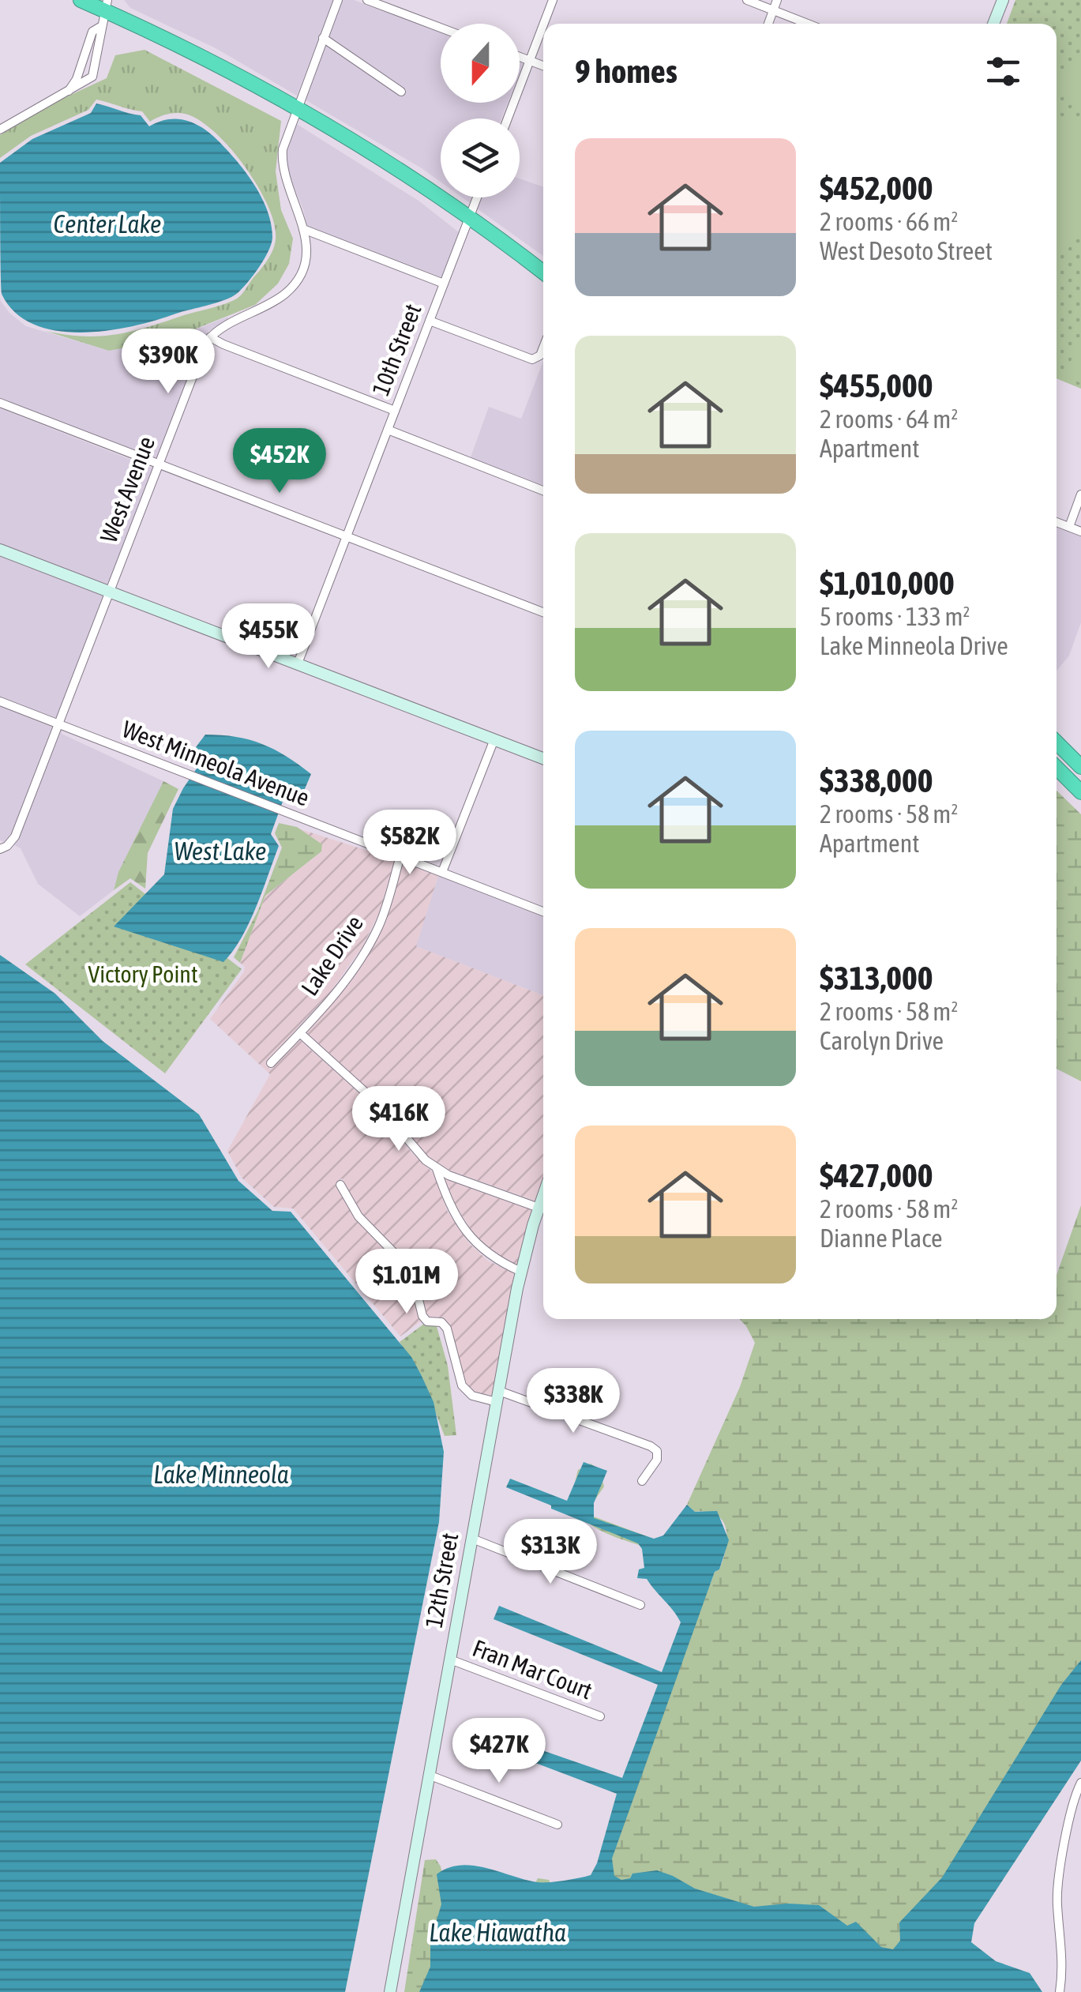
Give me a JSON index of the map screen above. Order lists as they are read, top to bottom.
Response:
{
  "streets": {
    "main road": ["12th Street"],
    "street": [
      "10th Street",
      "West Avenue",
      "West Minneola Avenue",
      "Lake Drive",
      "Fran Mar Court"
    ]
  },
  "crossings": [
    ["West Avenue", "West Minneola Avenue"],
    ["West Minneola Avenue", "Lake Drive"],
    ["12th Street", "Fran Mar Court"]
  ],
  "water": [
    "Center Lake",
    "West Lake",
    "Lake Minneola",
    "Lake Hiawatha"
  ],
  "parks": ["Victory Point"],
  "north": "bottom",
  "page": {
    "heading": "9 homes",
    "list": [
      {
        "name": "$452,000",
        "note": "2 rooms · 66 m² · West Desoto Street"
      },
      {
        "name": "$455,000",
        "note": "2 rooms · 64 m² · Apartment"
      },
      {
        "name": "$1,010,000",
        "note": "5 rooms · 133 m² · Lake Minneola Drive"
      },
      {
        "name": "$338,000",
        "note": "2 rooms · 58 m² · Apartment"
      },
      {
        "name": "$313,000",
        "note": "2 rooms · 58 m² · Carolyn Drive"
      },
      {
        "name": "$427,000",
        "note": "2 rooms · 58 m² · Dianne Place"
      }
    ],
    "price": [
      "$390K",
      "$452K",
      "$455K",
      "$582K",
      "$416K",
      "$1.01M",
      "$338K",
      "$313K",
      "$427K"
    ]
  }
}
